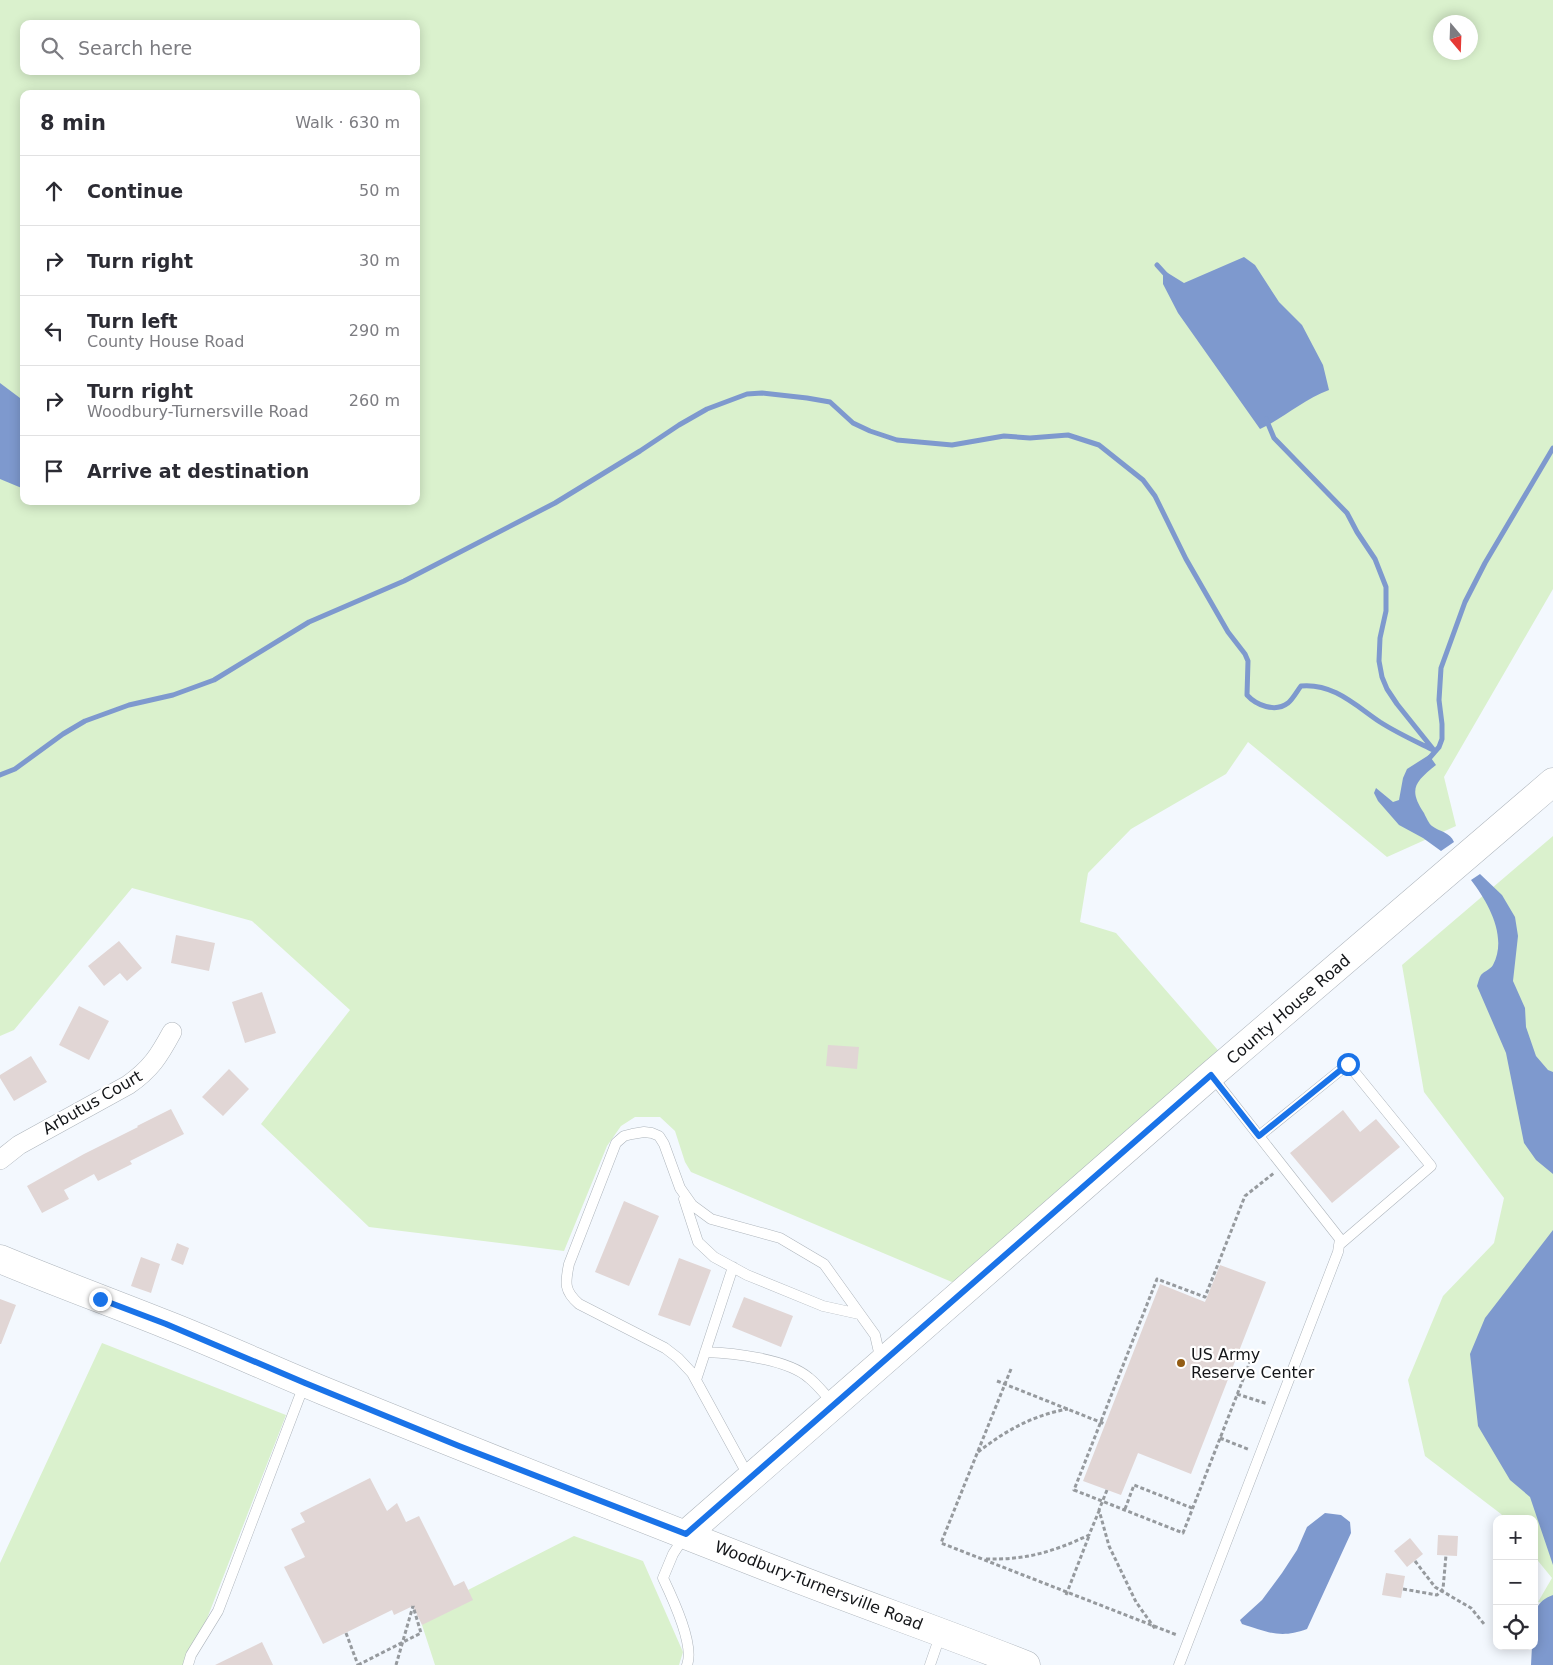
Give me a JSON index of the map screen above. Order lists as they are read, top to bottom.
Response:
{
  "streets": {
    "street": ["County House Road", "Arbutus Court", "Woodbury-Turnersville Road"]
  },
  "crossings": [
    ["County House Road", "Woodbury-Turnersville Road"]
  ],
  "places": ["US Army Reserve Center"],
  "north": "bottom",
  "page": {
    "search": "Search here",
    "heading": ["8 min", "Walk · 630 m"],
    "list": [
      ["Continue", "50 m"],
      ["Turn right", "30 m"],
      ["Turn left", "County House Road", "290 m"],
      ["Turn right", "Woodbury-Turnersville Road", "260 m"],
      "Arrive at destination"
    ],
    "map_buttons": ["+", "−"]
  }
}
